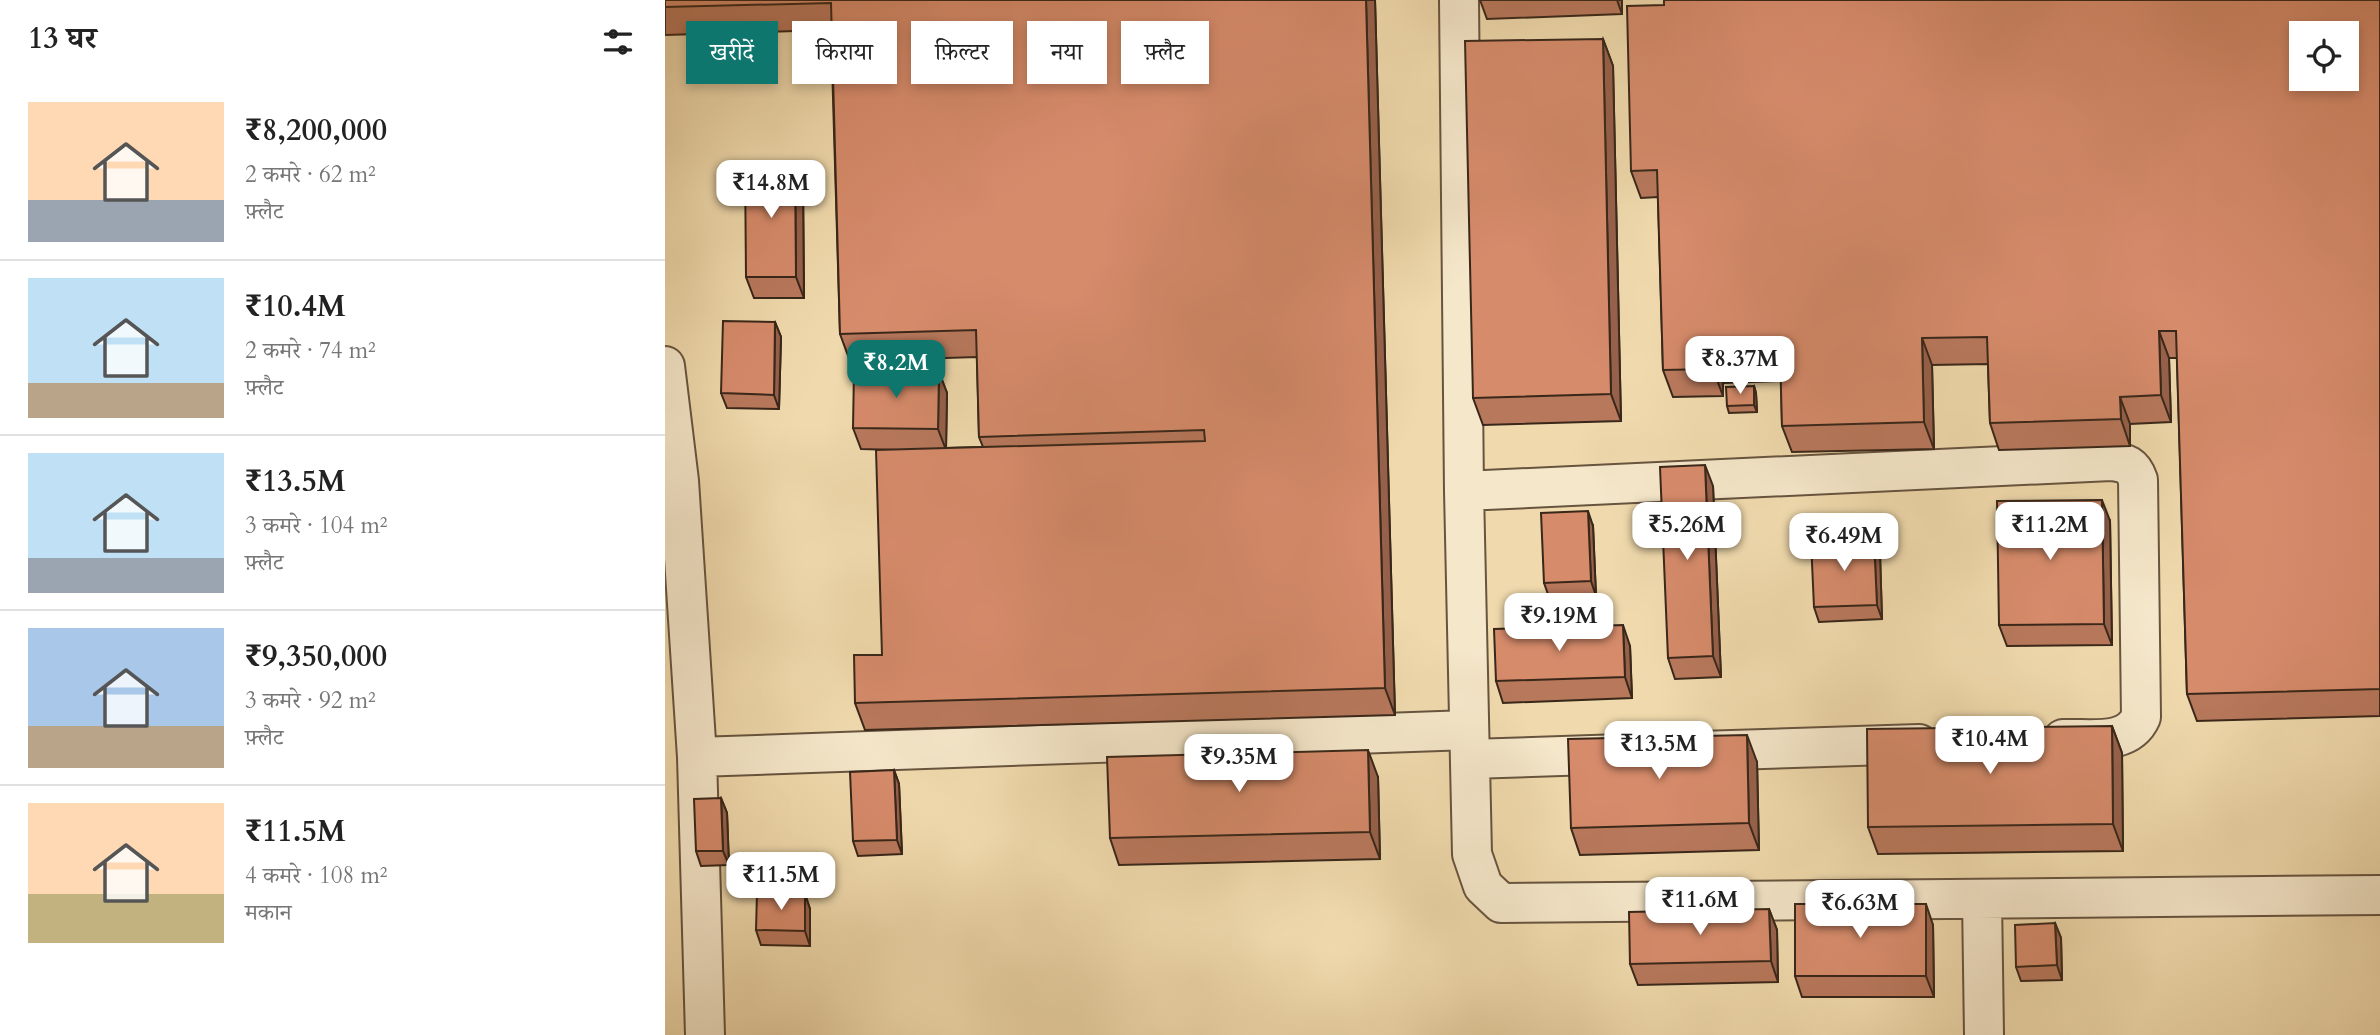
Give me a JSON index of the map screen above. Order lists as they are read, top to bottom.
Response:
{
  "page": {
    "heading": "13 घर",
    "chip": [
      "खरीदें",
      "किराया",
      "फ़िल्टर",
      "नया",
      "फ़्लैट"
    ],
    "list": [
      {
        "name": "₹8,200,000",
        "note": "2 कमरे · 62 m² · फ़्लैट"
      },
      {
        "name": "₹10.4M",
        "note": "2 कमरे · 74 m² · फ़्लैट"
      },
      {
        "name": "₹13.5M",
        "note": "3 कमरे · 104 m² · फ़्लैट"
      },
      {
        "name": "₹9,350,000",
        "note": "3 कमरे · 92 m² · फ़्लैट"
      },
      {
        "name": "₹11.5M",
        "note": "4 कमरे · 108 m² · मकान"
      }
    ],
    "price": [
      "₹14.8M",
      "₹8.37M",
      "₹8.2M",
      "₹5.26M",
      "₹11.2M",
      "₹6.49M",
      "₹9.19M",
      "₹10.4M",
      "₹13.5M",
      "₹9.35M",
      "₹11.5M",
      "₹11.6M",
      "₹6.63M"
    ]
  }
}
